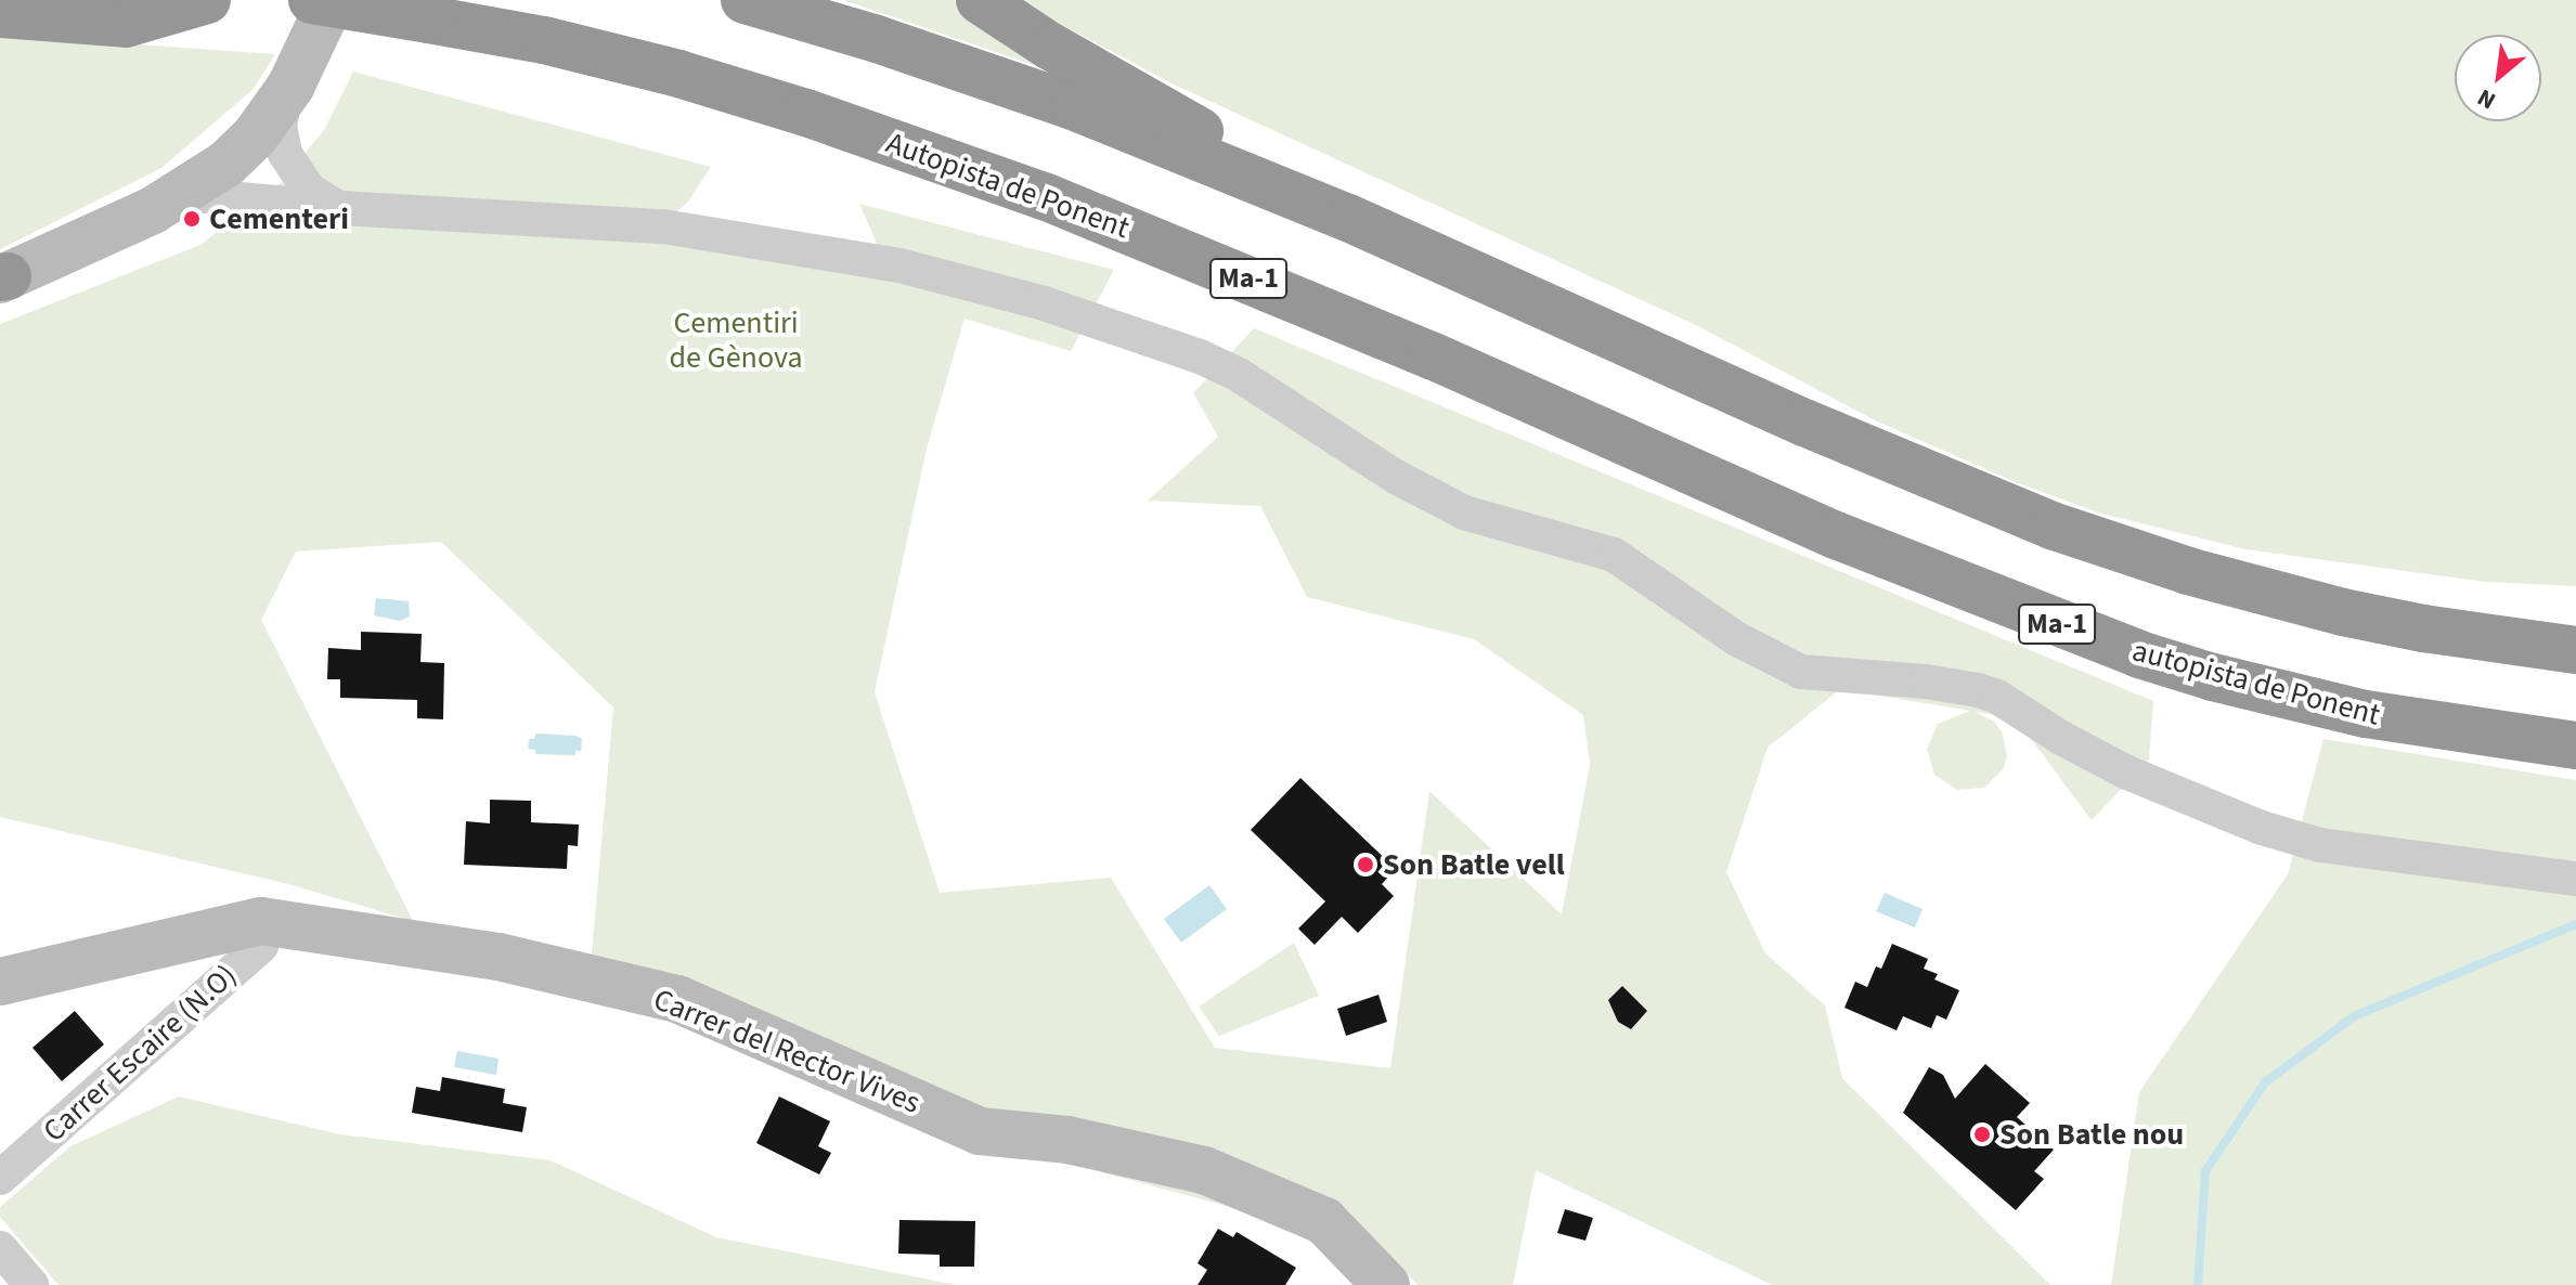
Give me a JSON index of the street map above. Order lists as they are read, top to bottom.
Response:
{
  "streets": {
    "highway": ["Autopista de Ponent", "Ma-1", "autopista de Ponent"],
    "street": ["Carrer del Rector Vives", "Carrer Escaire (N.O)"]
  },
  "crossings": [
    ["Autopista de Ponent", "autopista de Ponent"],
    ["Carrer del Rector Vives", "Carrer Escaire (N.O)"]
  ],
  "parks": ["Cementiri de Gènova"],
  "places": ["Cementeri", "Son Batle vell", "Son Batle nou"],
  "north": "bottom left"
}
